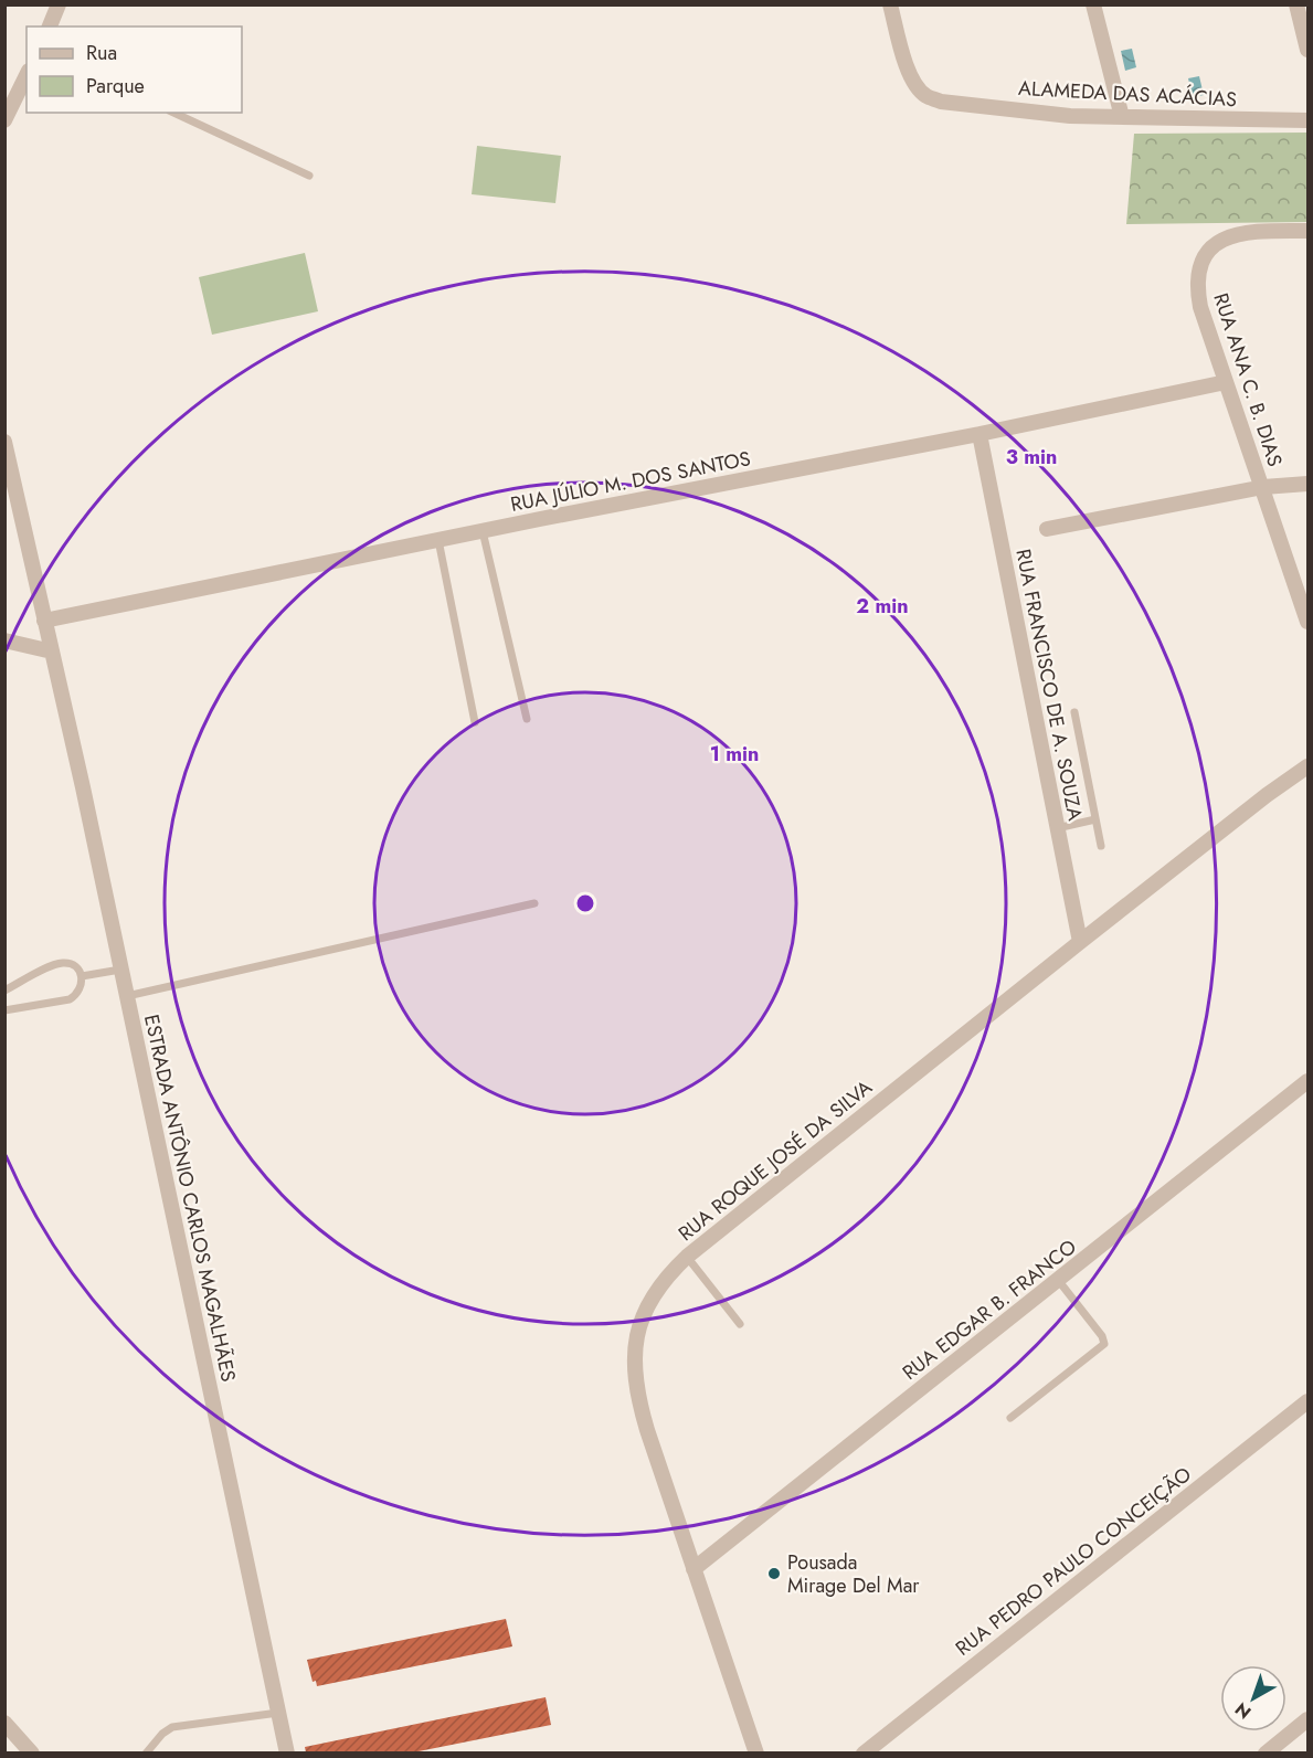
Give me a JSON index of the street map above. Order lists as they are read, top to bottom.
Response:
{
  "streets": {
    "street": [
      "ALAMEDA DAS ACÁCIAS",
      "RUA ANA C. B. DIAS",
      "RUA JÚLIO M. DOS SANTOS",
      "RUA FRANCISCO DE A. SOUZA",
      "RUA ROQUE JOSÉ DA SILVA",
      "ESTRADA ANTÔNIO CARLOS MAGALHÃES",
      "RUA EDGAR B. FRANCO",
      "RUA PEDRO PAULO CONCEIÇÃO"
    ]
  },
  "crossings": [
    ["RUA ANA C. B. DIAS", "RUA JÚLIO M. DOS SANTOS"],
    ["RUA JÚLIO M. DOS SANTOS", "RUA FRANCISCO DE A. SOUZA"],
    ["RUA JÚLIO M. DOS SANTOS", "ESTRADA ANTÔNIO CARLOS MAGALHÃES"],
    ["RUA FRANCISCO DE A. SOUZA", "RUA ROQUE JOSÉ DA SILVA"],
    ["RUA ROQUE JOSÉ DA SILVA", "RUA EDGAR B. FRANCO"]
  ],
  "places": ["Pousada Mirage Del Mar"],
  "legend": ["Rua", "Parque"],
  "north": "bottom left",
  "rings": ["3 min", "2 min", "1 min"]
}
